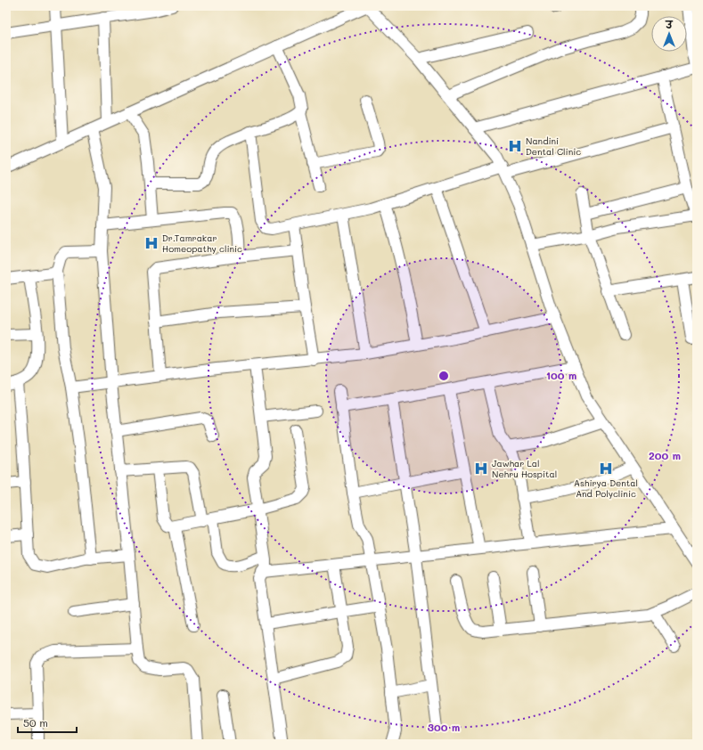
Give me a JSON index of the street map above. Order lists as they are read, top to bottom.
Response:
{
  "places": {
    "hospital": [
      "Nandini Dental Clinic",
      "Dr.Tamrakar Homeopathy clinic",
      "Jawhar Lal Nehru Hospital",
      "Ashirya Dental And Polyclinic"
    ]
  },
  "scale_bar": "50 m",
  "north": "top",
  "rings": ["100 m", "200 m", "300 m"]
}
